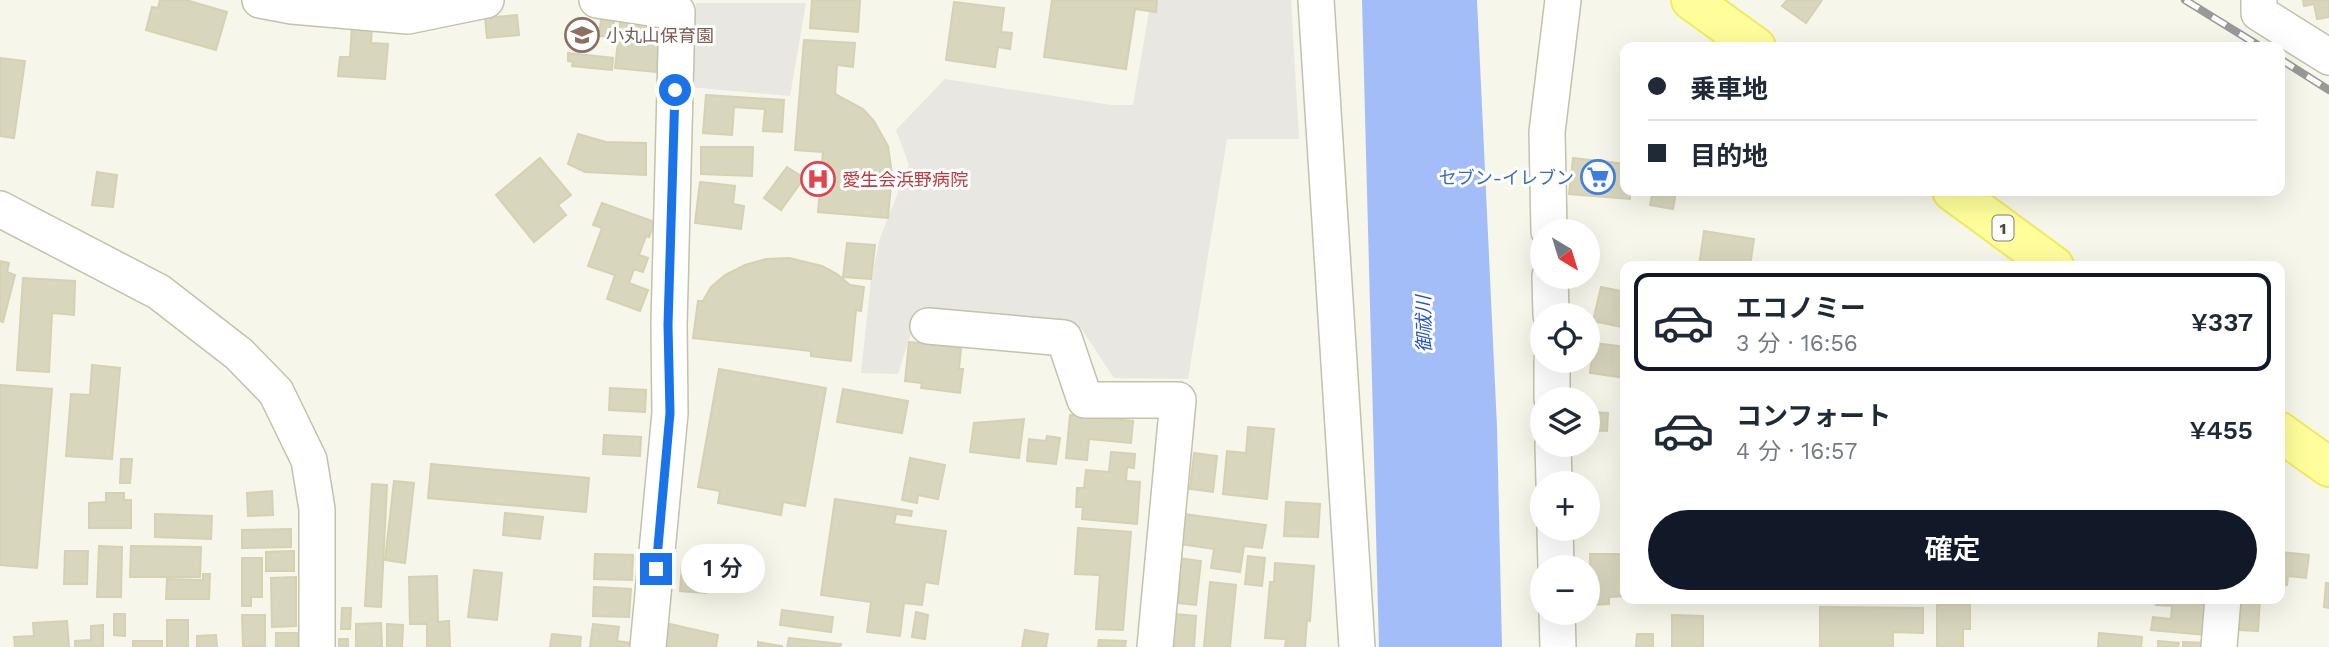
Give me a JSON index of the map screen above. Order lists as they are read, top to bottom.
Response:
{
  "streets": {
    "main road": ["1"]
  },
  "water": ["御祓川"],
  "places": {
    "school or university": ["小丸山保育園"],
    "supermarket": ["セブン-イレブン"],
    "hospital": ["愛生会浜野病院"]
  },
  "north": "bottom right",
  "page": {
    "banner": ["乗車地", "目的地"],
    "map_buttons": ["+", "−"],
    "list": [
      {
        "name": "エコノミー",
        "note": "3 分 · 16:56",
        "value": "¥337"
      },
      {
        "name": "コンフォート",
        "note": "4 分 · 16:57",
        "value": "¥455"
      }
    ],
    "buttons": "確定",
    "bubble": "1 分"
  }
}
